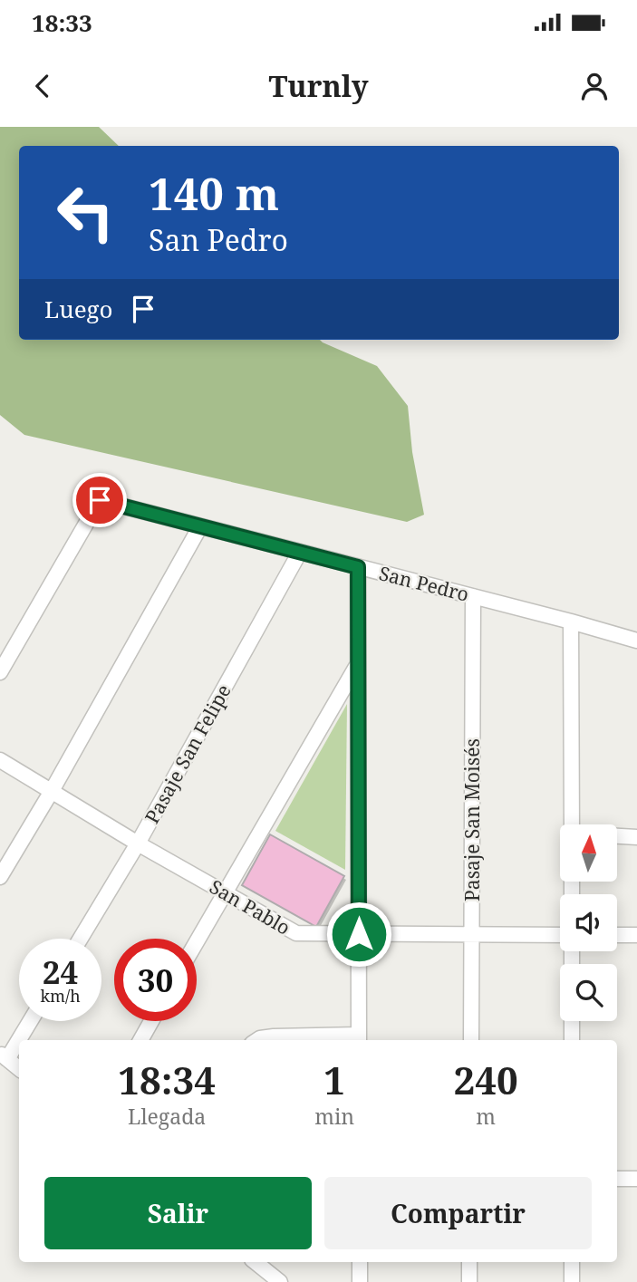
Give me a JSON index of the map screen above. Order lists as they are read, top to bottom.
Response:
{
  "streets": {
    "street": [
      "San Pedro",
      "Pasaje San Felipe",
      "Pasaje San Moisés",
      "San Pablo"
    ]
  },
  "crossings": [
    ["San Pedro", "Pasaje San Felipe"],
    ["San Pedro", "Pasaje San Moisés"],
    ["Pasaje San Felipe", "San Pablo"],
    ["Pasaje San Moisés", "San Pablo"]
  ],
  "north": "top",
  "page": {
    "status": "18:33",
    "header": "Turnly",
    "turn": ["140 m", "San Pedro"],
    "then": "Luego",
    "speed": "24 km/h",
    "limit": "30",
    "eta": [
      "18:34",
      "Llegada",
      "1",
      "min",
      "240",
      "m"
    ],
    "buttons": ["Salir", "Compartir"]
  }
}
